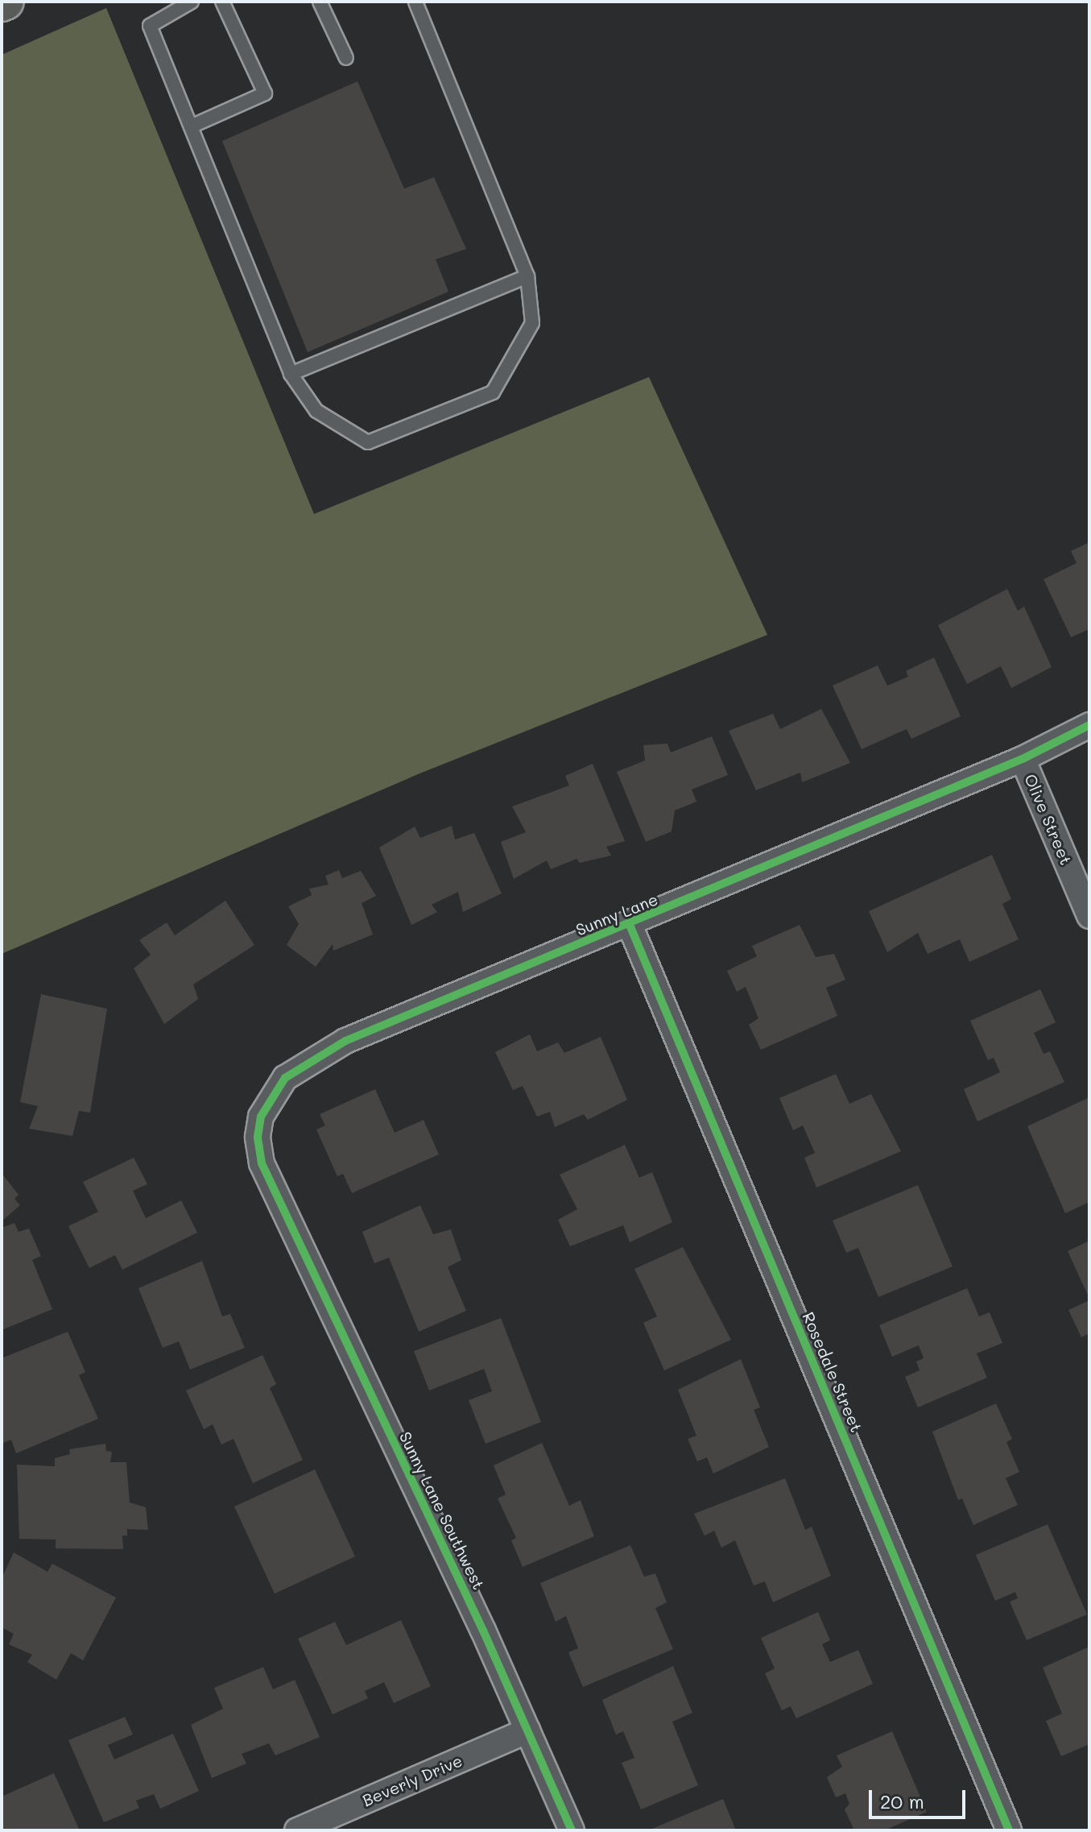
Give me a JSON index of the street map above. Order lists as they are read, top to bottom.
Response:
{
  "streets": {
    "street": [
      "Olive Street",
      "Sunny Lane",
      "Rosedale Street",
      "Sunny Lane Southwest",
      "Beverly Drive"
    ]
  },
  "crossings": [
    ["Olive Street", "Sunny Lane"],
    ["Sunny Lane", "Rosedale Street"],
    ["Sunny Lane", "Sunny Lane Southwest"],
    ["Sunny Lane Southwest", "Beverly Drive"]
  ],
  "scale_bar": "20 m"
}
